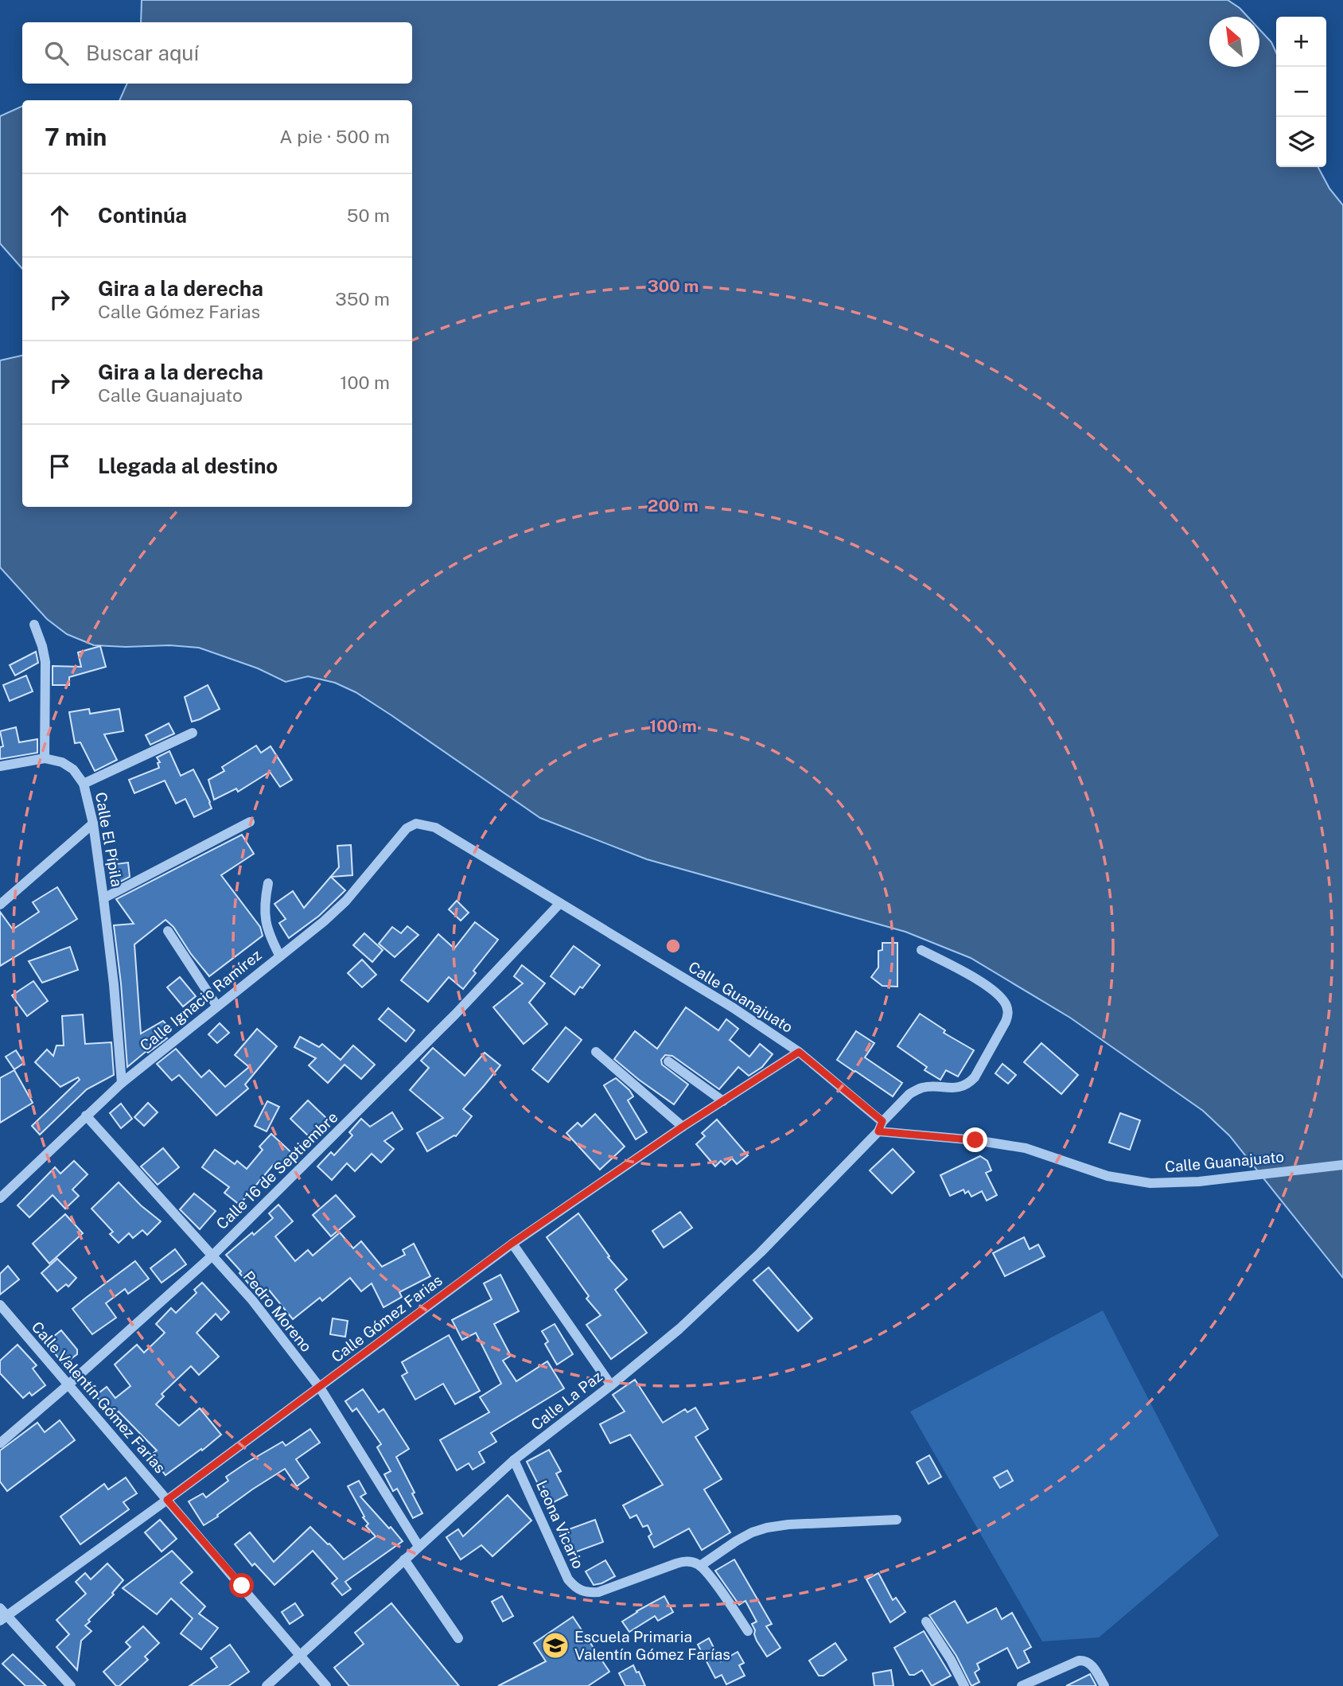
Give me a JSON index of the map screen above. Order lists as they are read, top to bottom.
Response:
{
  "streets": {
    "street": [
      "Calle El Pípila",
      "Calle Guanajuato",
      "Calle Ignacio Ramírez",
      "Calle 16 de Septiembre",
      "Pedro Moreno",
      "Calle Gómez Farias",
      "Calle Valentín Gómez Farías",
      "Calle La Paz",
      "Leona Vicario"
    ]
  },
  "crossings": [
    ["Calle El Pípila", "Calle Ignacio Ramírez"],
    ["Calle Guanajuato", "Calle Ignacio Ramírez"],
    ["Calle Guanajuato", "Calle 16 de Septiembre"],
    ["Calle Guanajuato", "Calle Gómez Farias"],
    ["Calle Guanajuato", "Calle La Paz"],
    ["Calle Ignacio Ramírez", "Pedro Moreno"],
    ["Calle 16 de Septiembre", "Pedro Moreno"],
    ["Calle 16 de Septiembre", "Calle Valentín Gómez Farías"],
    ["Pedro Moreno", "Calle Gómez Farias"],
    ["Pedro Moreno", "Calle La Paz"],
    ["Calle Gómez Farias", "Calle Valentín Gómez Farías"],
    ["Calle Valentín Gómez Farías", "Calle La Paz"],
    ["Calle La Paz", "Leona Vicario"]
  ],
  "places": {
    "school or university": ["Escuela Primaria Valentín Gómez Farías"]
  },
  "north": "top left",
  "page": {
    "map_buttons": ["+", "−"],
    "search": "Buscar aquí",
    "heading": ["7 min", "A pie · 500 m"],
    "list": [
      ["Continúa", "50 m"],
      ["Gira a la derecha", "Calle Gómez Farias", "350 m"],
      ["Gira a la derecha", "Calle Guanajuato", "100 m"],
      "Llegada al destino"
    ]
  },
  "rings": ["300 m", "200 m", "100 m"]
}
